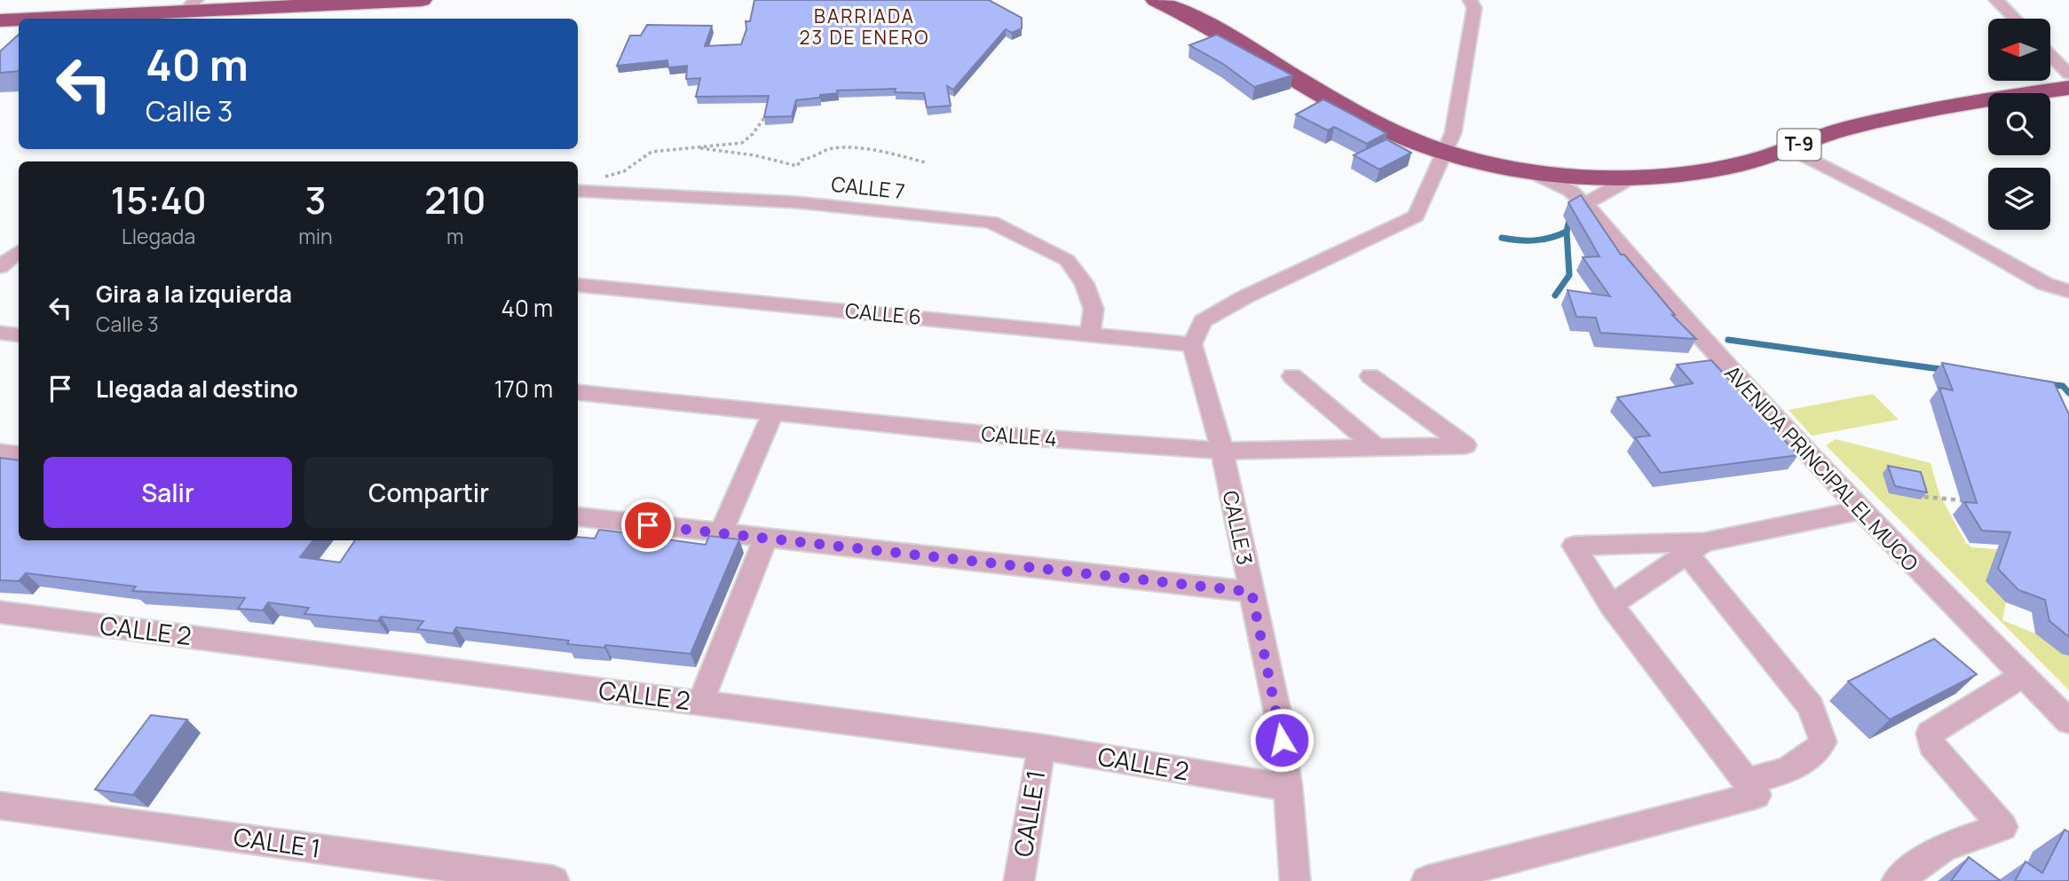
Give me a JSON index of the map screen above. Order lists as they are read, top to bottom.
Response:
{
  "streets": {
    "highway": ["T-9"],
    "street": [
      "CALLE 7",
      "CALLE 6",
      "CALLE 4",
      "AVENIDA PRINCIPAL EL MUCO",
      "CALLE 3",
      "CALLE 2",
      "CALLE 1"
    ]
  },
  "crossings": [
    ["T-9", "AVENIDA PRINCIPAL EL MUCO"],
    ["CALLE 7", "CALLE 6"],
    ["CALLE 6", "CALLE 3"],
    ["CALLE 4", "CALLE 3"],
    ["CALLE 2", "CALLE 1"]
  ],
  "districts": ["BARRIADA 23 DE ENERO"],
  "north": "left",
  "page": {
    "turn": ["40 m", "Calle 3"],
    "eta": [
      "15:40",
      "Llegada",
      "3",
      "min",
      "210",
      "m"
    ],
    "list": [
      {
        "name": "Gira a la izquierda",
        "note": "Calle 3",
        "value": "40 m"
      },
      {
        "name": "Llegada al destino",
        "value": "170 m"
      }
    ],
    "buttons": ["Salir", "Compartir"]
  }
}
